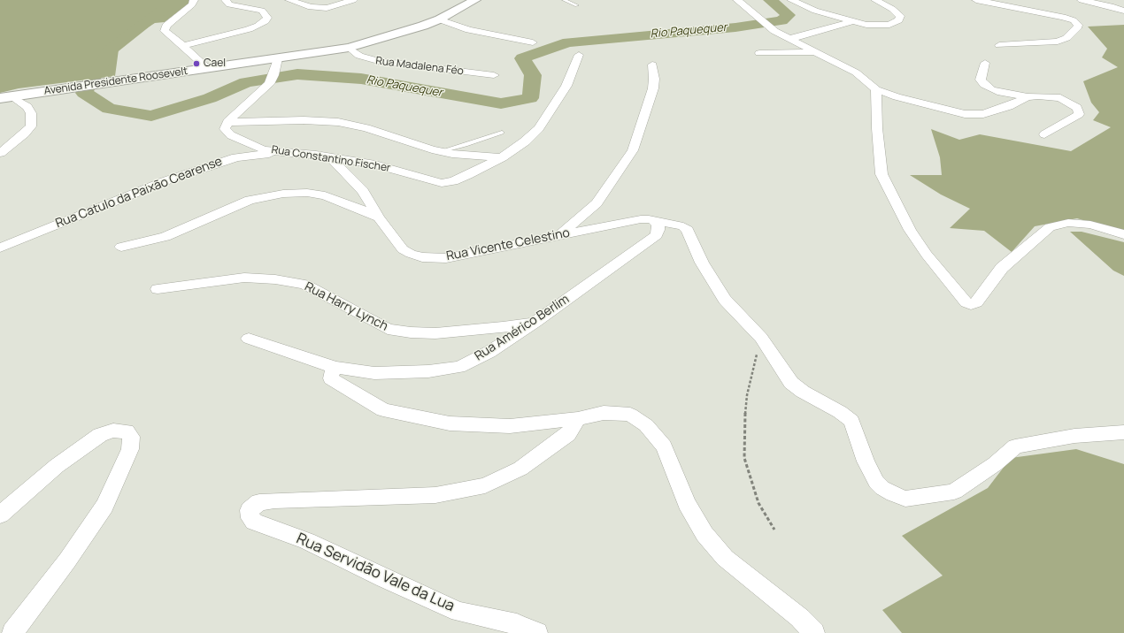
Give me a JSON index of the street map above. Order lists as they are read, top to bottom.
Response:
{
  "streets": {
    "main road": ["Avenida Presidente Roosevelt"],
    "street": [
      "Rua Madalena Féo",
      "Rua Constantino Fischer",
      "Rua Catulo da Paixão Cearense",
      "Rua Vicente Celestino",
      "Rua Harry Lynch",
      "Rua Américo Berlim",
      "Rua Servidão Vale da Lua"
    ]
  },
  "crossings": [
    ["Rua Madalena Féo", "Avenida Presidente Roosevelt"],
    ["Rua Constantino Fischer", "Rua Catulo da Paixão Cearense"],
    ["Rua Constantino Fischer", "Rua Vicente Celestino"],
    ["Rua Vicente Celestino", "Rua Américo Berlim"],
    ["Rua Harry Lynch", "Rua Américo Berlim"]
  ],
  "water": ["Rio Paquequer"],
  "places": ["Cael"]
}
